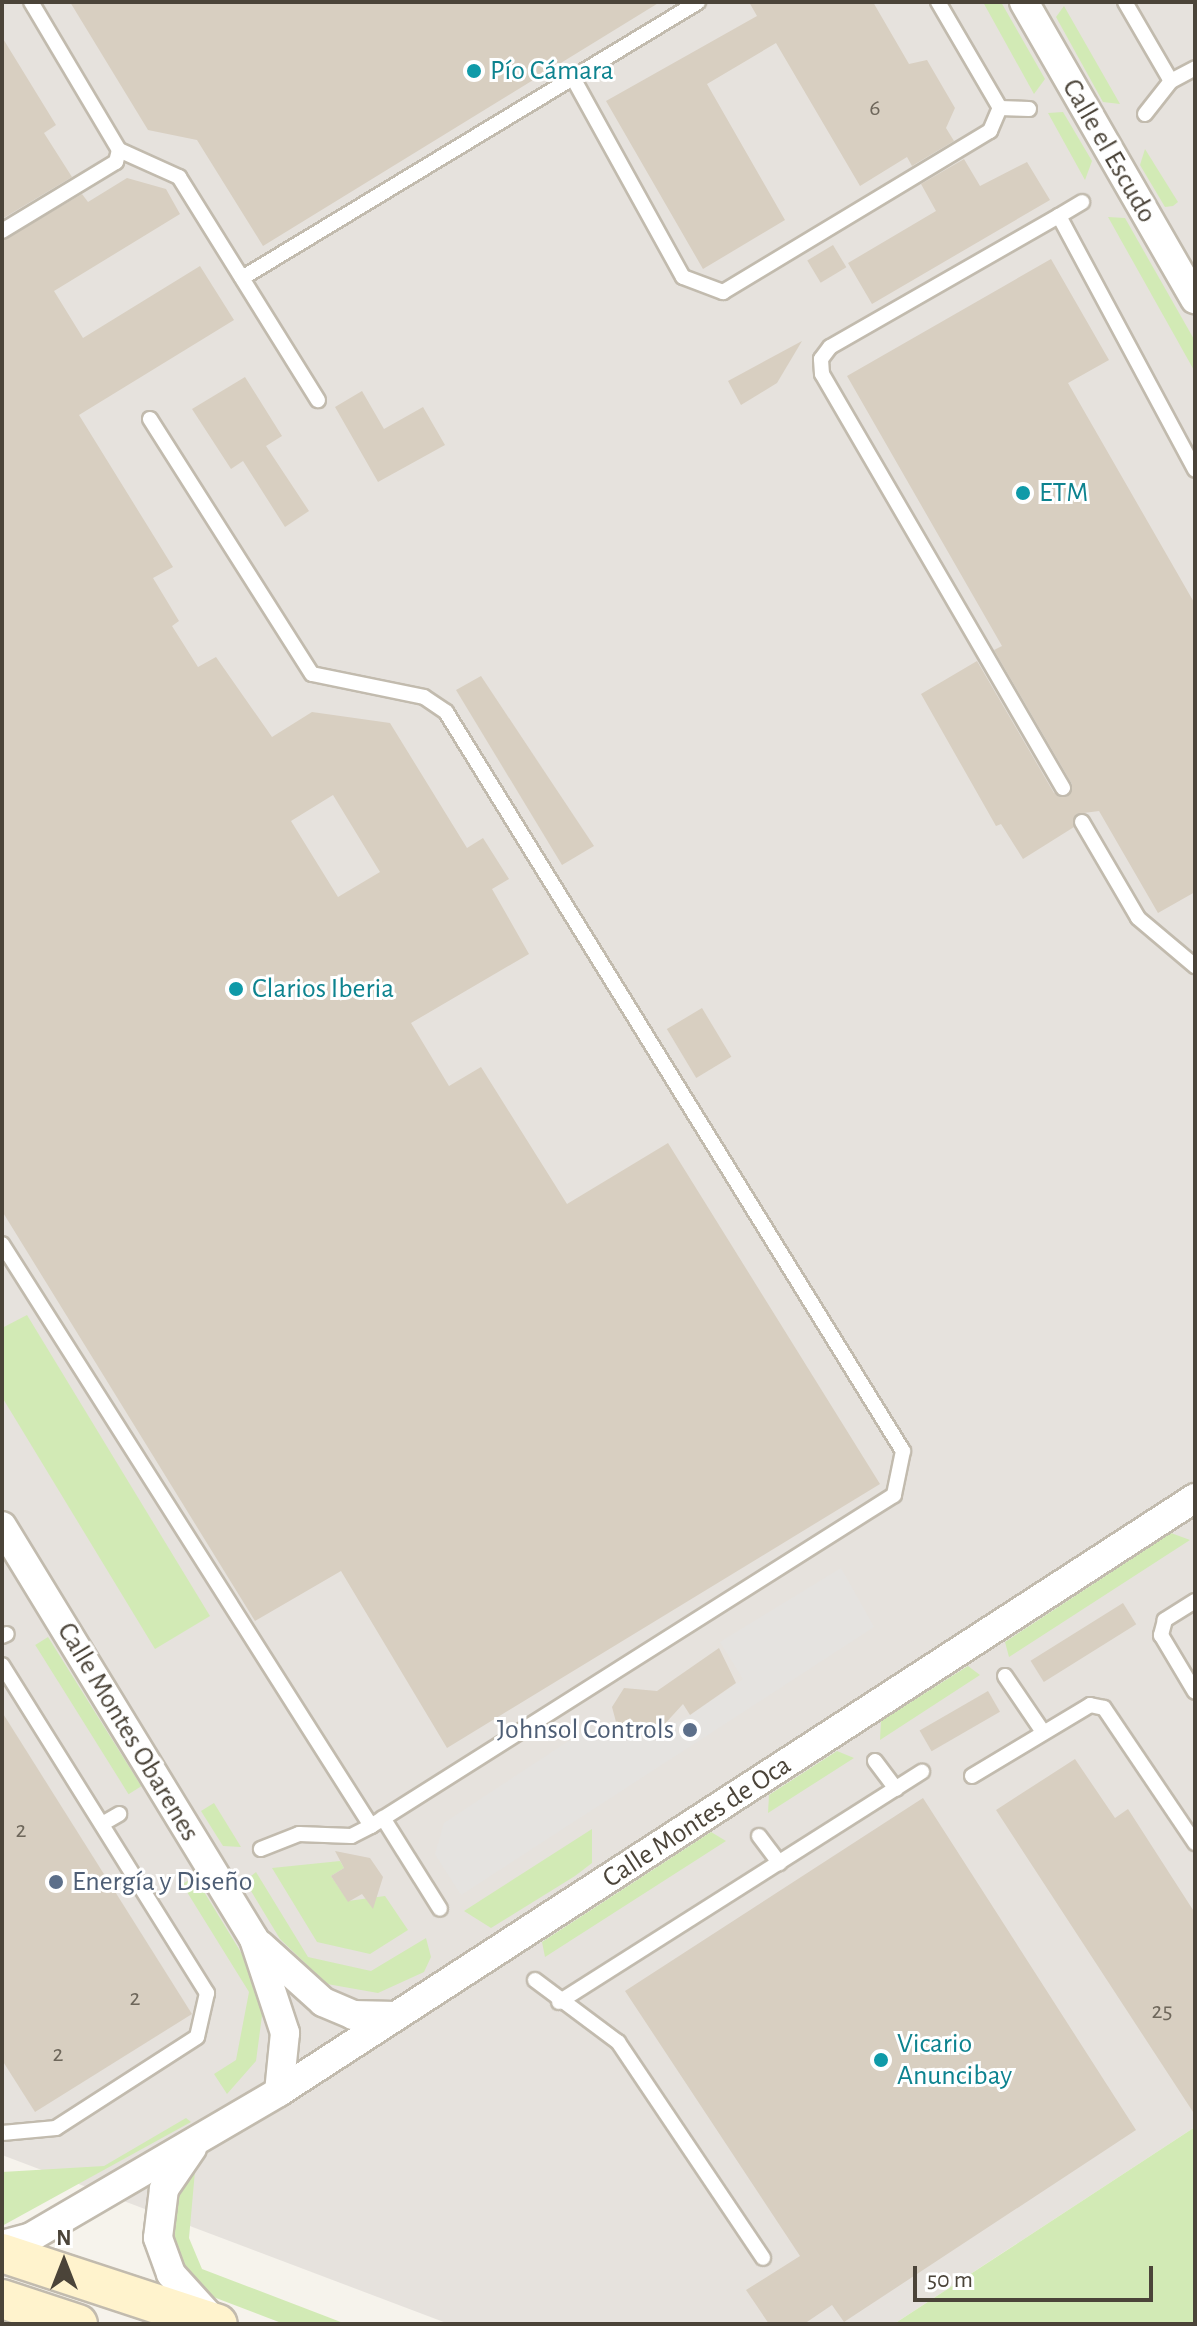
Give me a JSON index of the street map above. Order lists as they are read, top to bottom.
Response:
{
  "streets": {
    "street": ["Calle el Escudo", "Calle Montes Obarenes", "Calle Montes de Oca"]
  },
  "crossings": [
    ["Calle Montes Obarenes", "Calle Montes de Oca"]
  ],
  "places": [
    "Pío Cámara",
    "ETM",
    "Clarios Iberia",
    "Johnsol Controls",
    "Energía y Diseño",
    "Vicario Anuncibay"
  ],
  "house_numbers": [
    "6",
    "2",
    "2",
    "25",
    "2"
  ],
  "scale_bar": "50 m",
  "north": "top"
}
